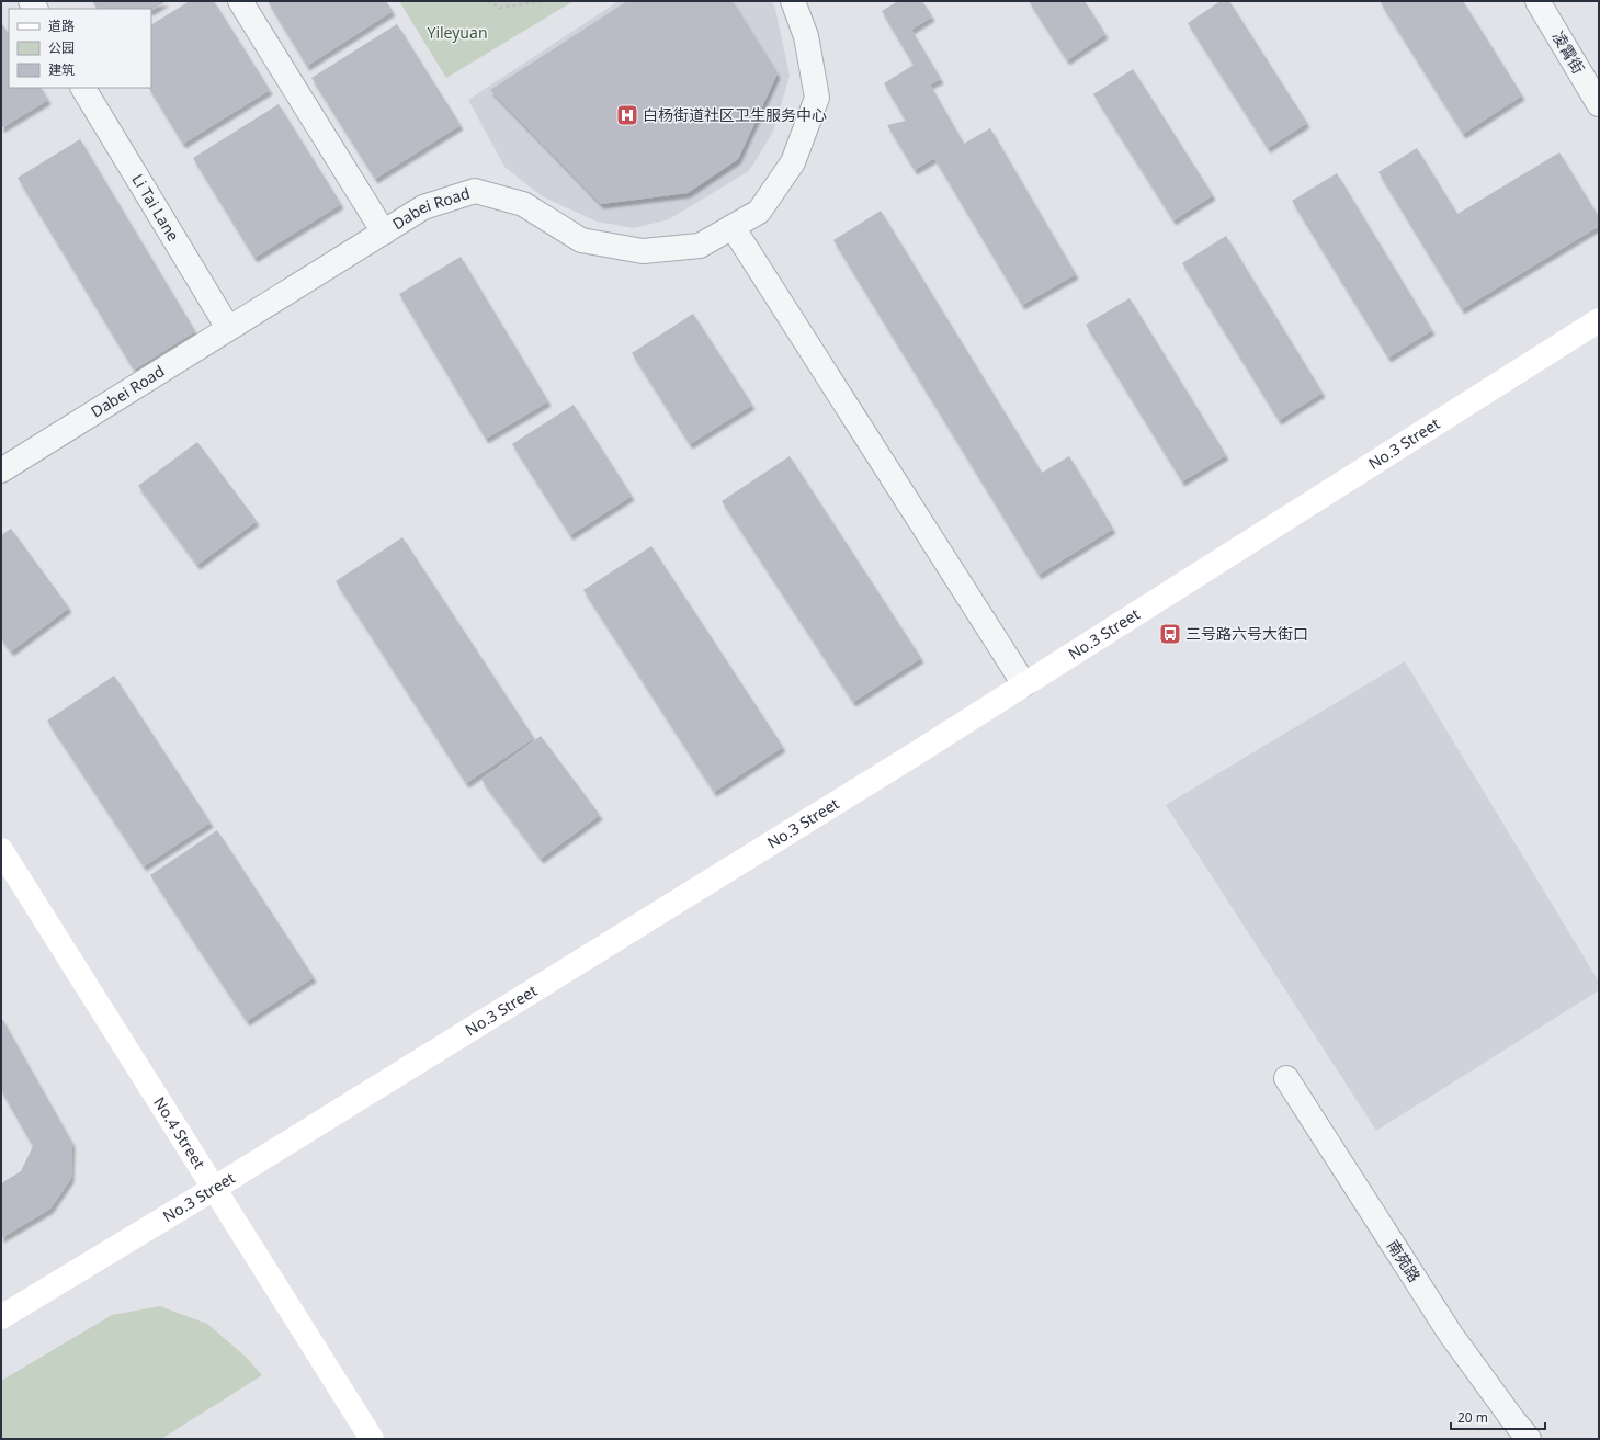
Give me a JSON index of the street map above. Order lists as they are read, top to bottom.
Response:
{
  "streets": {
    "street": [
      "凌霄街",
      "Li Tai Lane",
      "Dabei Road",
      "No.3 Street",
      "No.4 Street",
      "南苑路"
    ]
  },
  "crossings": [
    ["Li Tai Lane", "Dabei Road"],
    ["No.3 Street", "No.4 Street"]
  ],
  "parks": ["Yileyuan"],
  "places": {
    "hospital": ["白杨街道社区卫生服务中心"],
    "bus stop": ["三号路六号大街口"]
  },
  "legend": ["道路", "公园", "建筑"],
  "scale_bar": "20 m"
}
